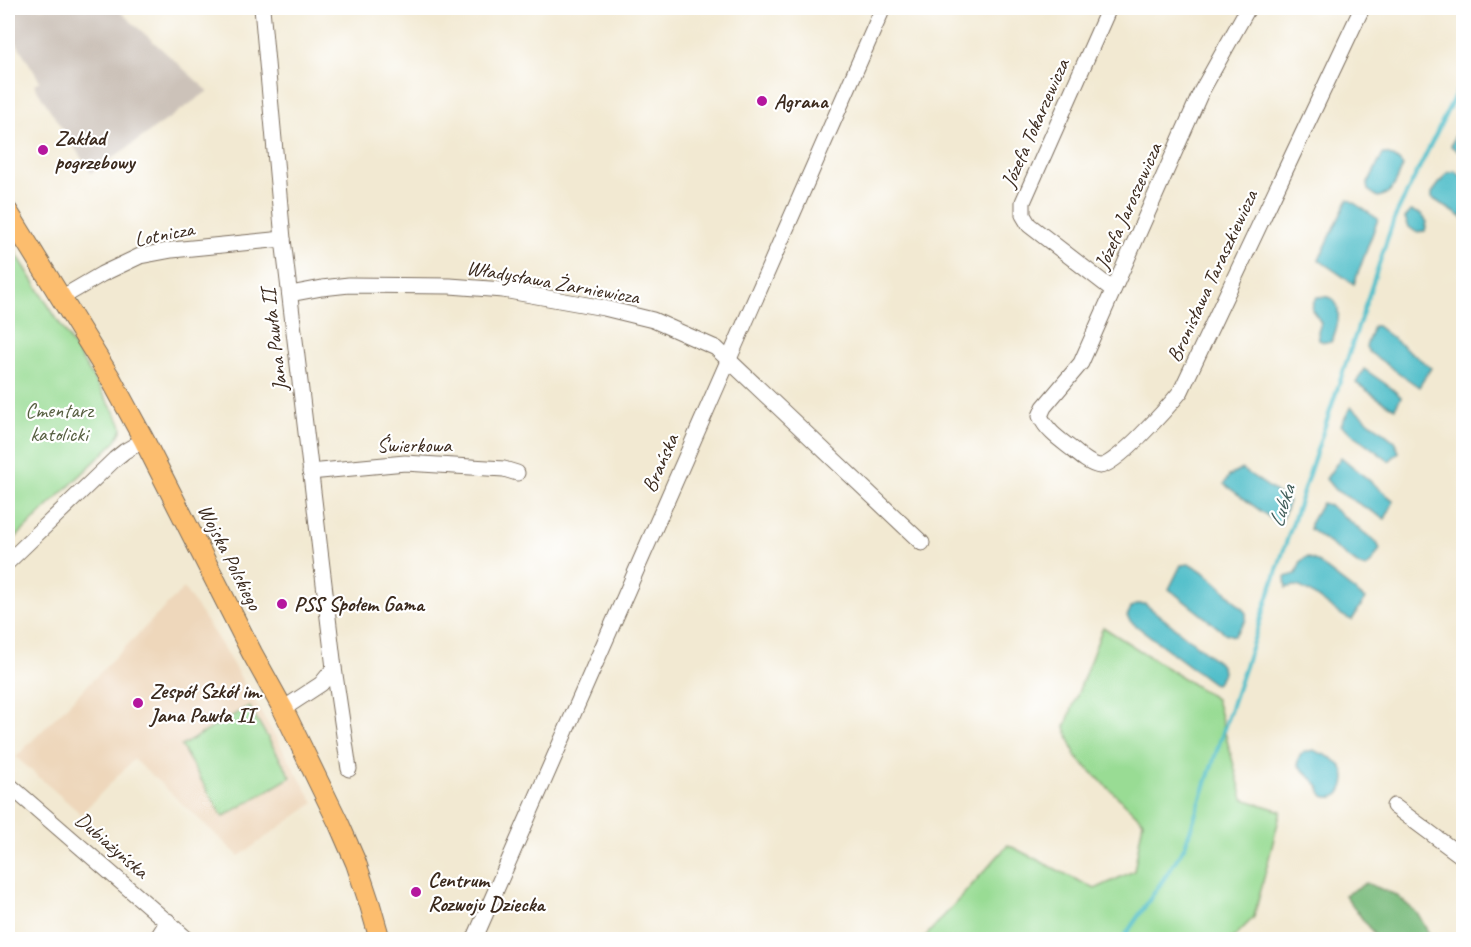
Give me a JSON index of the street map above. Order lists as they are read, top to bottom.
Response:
{
  "streets": {
    "main road": ["Wojska Polskiego"],
    "street": [
      "Józefa Tokarzewicza",
      "Józefa Jaroszewicza",
      "Lotnicza",
      "Bronisława Taraszkiewicza",
      "Władysława Żarniewicza",
      "Jana Pawła II",
      "Świerkowa",
      "Brańska",
      "Dubiażyńska"
    ]
  },
  "crossings": [
    ["Józefa Tokarzewicza", "Józefa Jaroszewicza"],
    ["Józefa Jaroszewicza", "Bronisława Taraszkiewicza"],
    ["Lotnicza", "Jana Pawła II"],
    ["Lotnicza", "Wojska Polskiego"],
    ["Władysława Żarniewicza", "Jana Pawła II"],
    ["Władysława Żarniewicza", "Brańska"],
    ["Jana Pawła II", "Świerkowa"]
  ],
  "water": ["Lubka"],
  "parks": ["Cmentarz katolicki"],
  "places": [
    "Agrana",
    "Zakład pogrzebowy",
    "PSS Społem Gama",
    "Zespół Szkół im. Jana Pawła II",
    "Centrum Rozwoju Dziecka"
  ]
}
